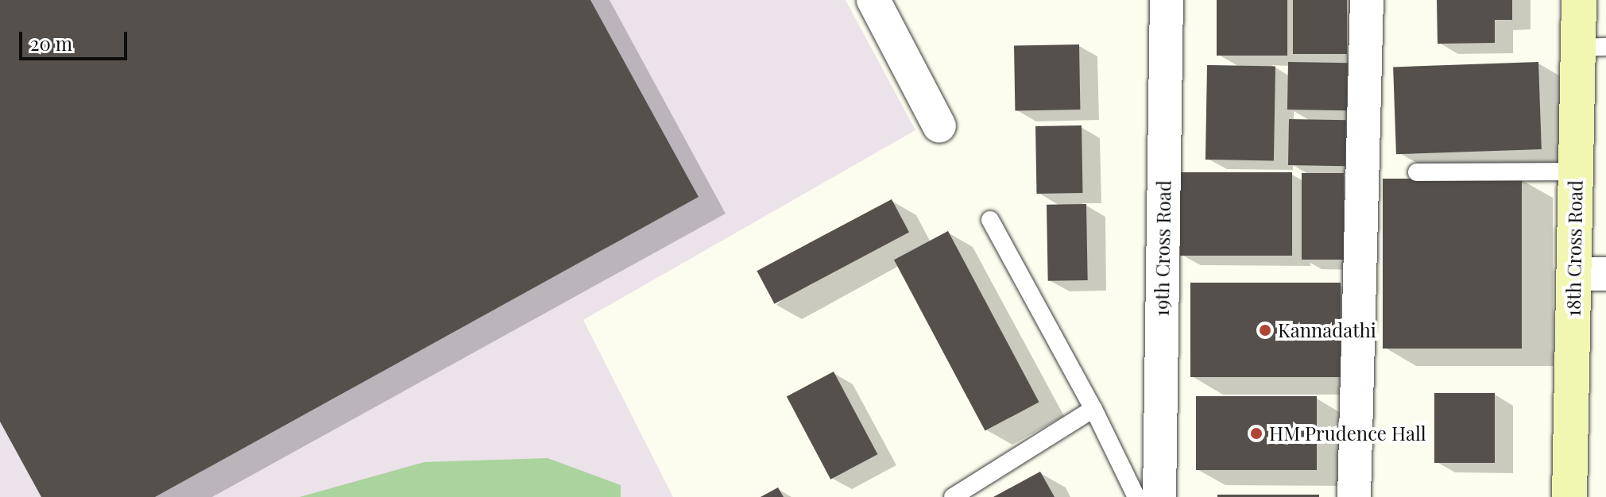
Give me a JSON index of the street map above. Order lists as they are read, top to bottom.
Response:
{
  "streets": {
    "main road": ["18th Cross Road"],
    "street": ["19th Cross Road"]
  },
  "places": ["Kannadathi", "HM Prudence Hall"],
  "scale_bar": "20 m"
}
